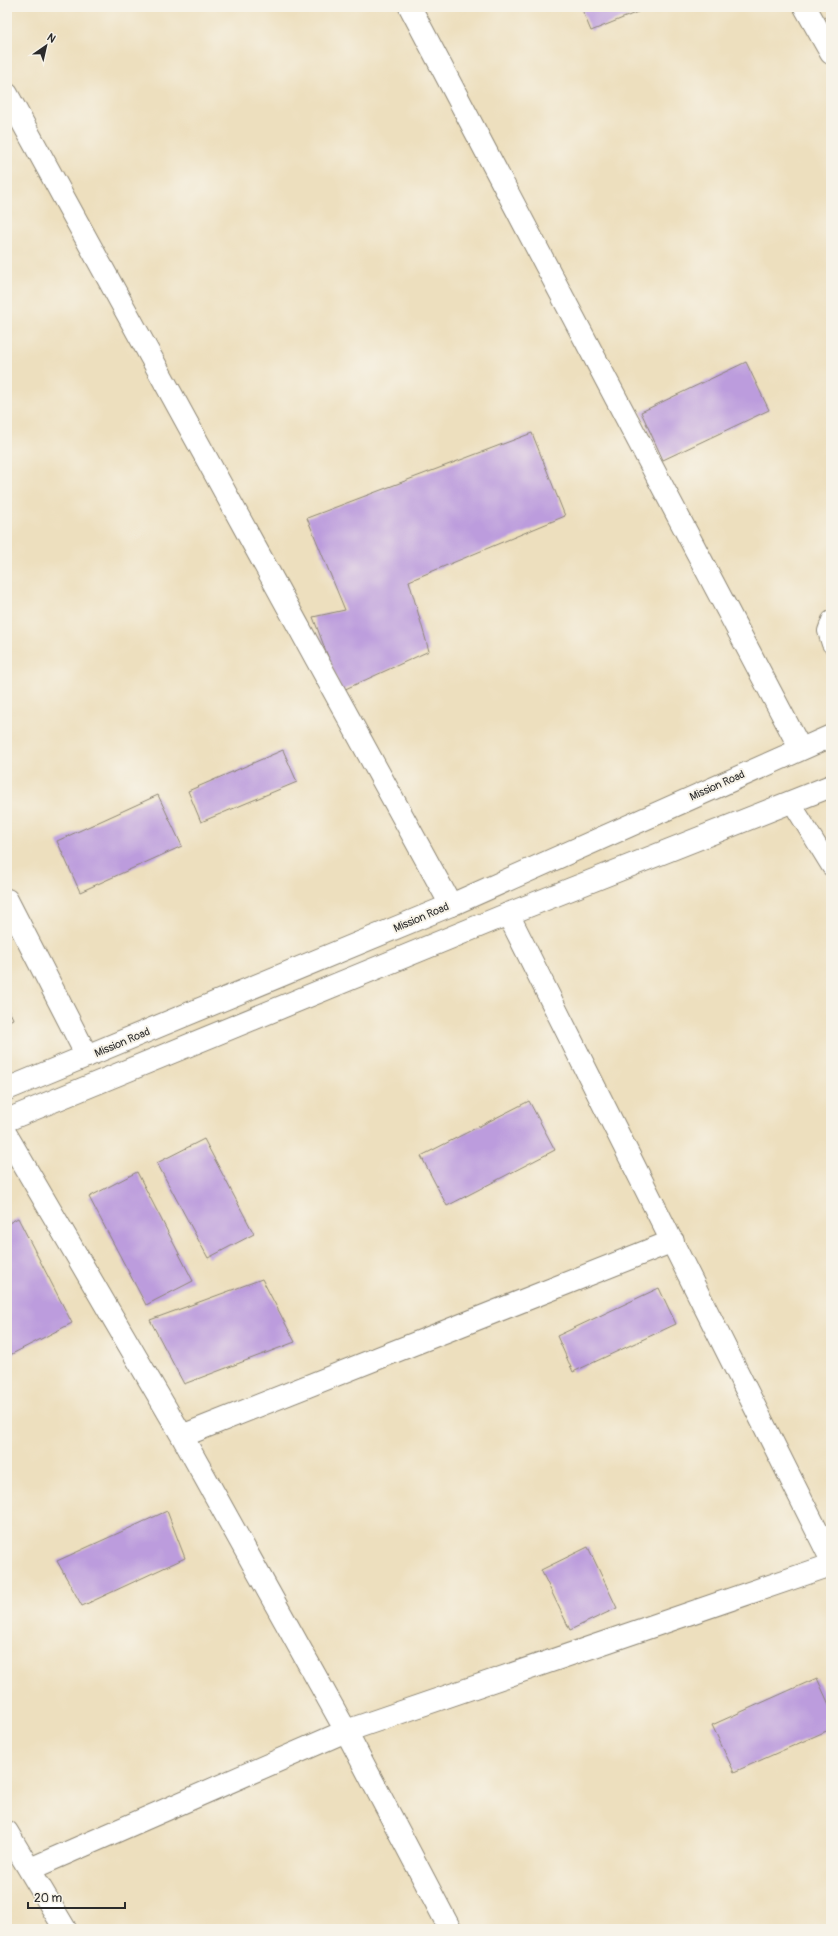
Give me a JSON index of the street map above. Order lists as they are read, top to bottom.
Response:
{
  "streets": {
    "street": ["Mission Road"]
  },
  "scale_bar": "20 m",
  "north": "top right"
}
